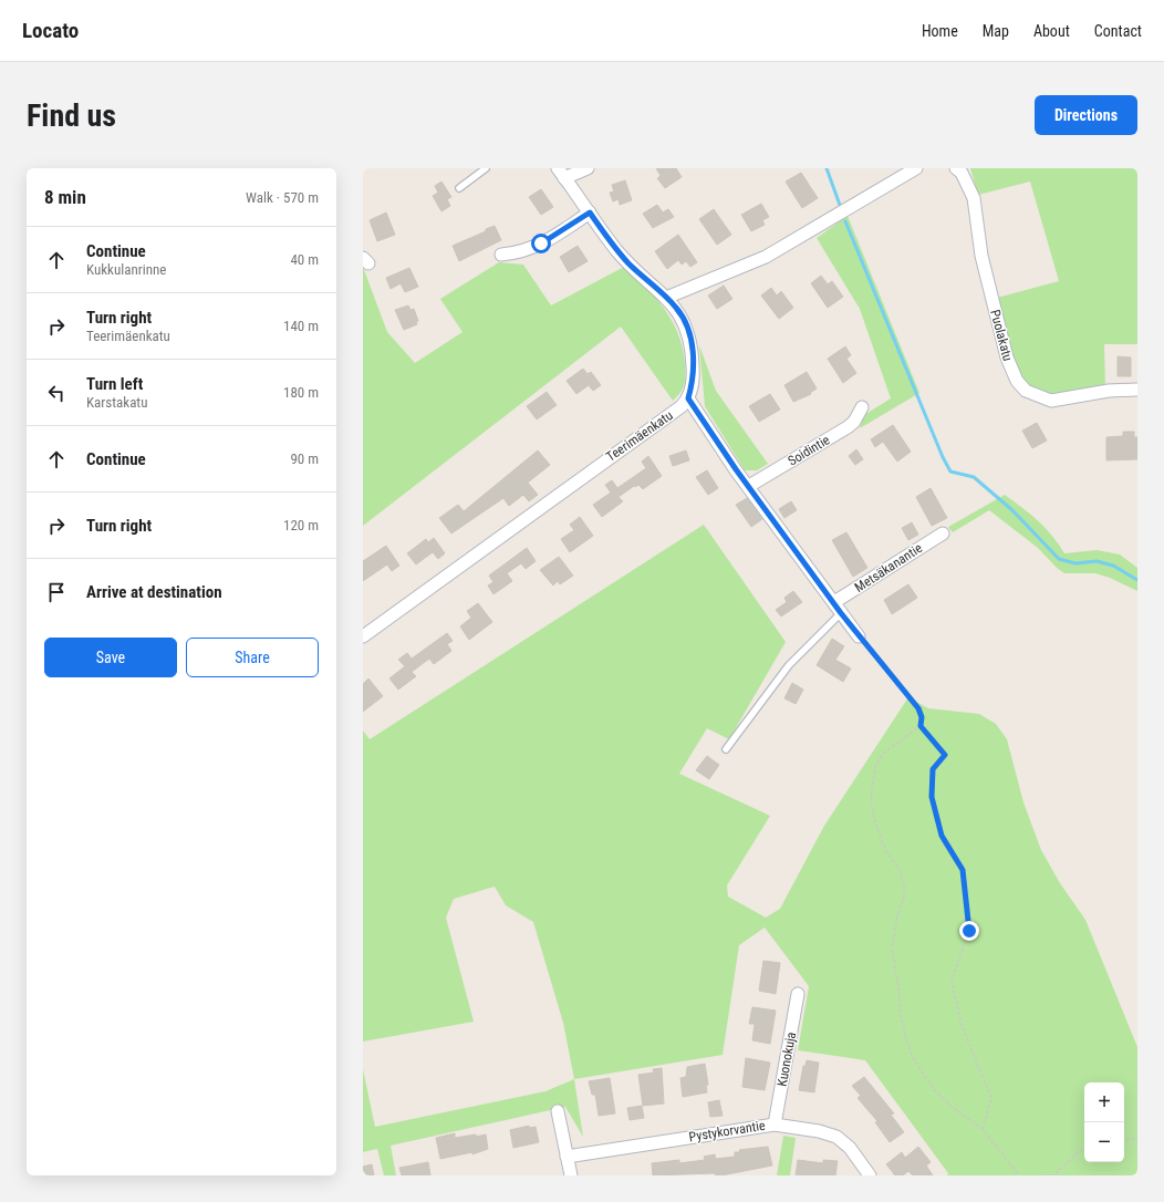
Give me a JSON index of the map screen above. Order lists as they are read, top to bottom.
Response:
{
  "streets": {
    "street": [
      "Puolakatu",
      "Teerimäenkatu",
      "Soidintie",
      "Metsäkanantie",
      "Kuonokuja",
      "Pystykorvantie"
    ]
  },
  "crossings": [
    ["Kuonokuja", "Pystykorvantie"]
  ],
  "page": {
    "header": "Locato",
    "nav": [
      "Home",
      "Map",
      "About",
      "Contact"
    ],
    "buttons": [
      "Directions",
      ["Save", "Share"]
    ],
    "title": "Find us",
    "heading": ["8 min", "Walk · 570 m"],
    "list": [
      ["Continue", "Kukkulanrinne", "40 m"],
      ["Turn right", "Teerimäenkatu", "140 m"],
      ["Turn left", "Karstakatu", "180 m"],
      ["Continue", "90 m"],
      ["Turn right", "120 m"],
      "Arrive at destination"
    ],
    "map_buttons": ["+", "−"]
  }
}
